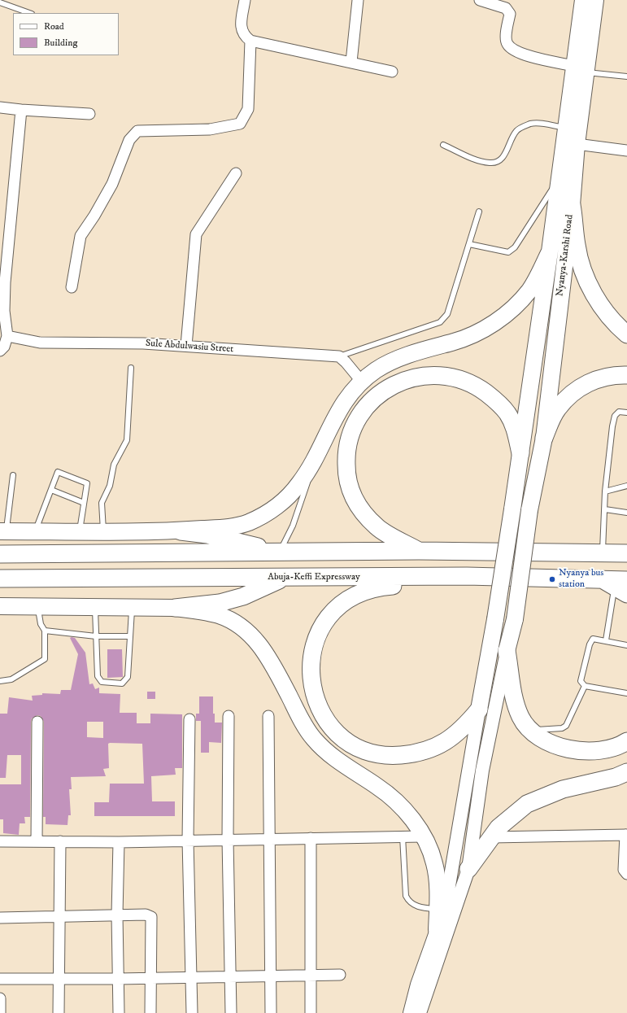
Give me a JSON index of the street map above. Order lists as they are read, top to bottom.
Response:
{
  "streets": {
    "highway": ["Abuja-Keffi Expressway"],
    "main road": ["Nyanya-Karshi Road"],
    "street": ["Sule Abdulwasiu Street"]
  },
  "places": ["Nyanya bus station"],
  "legend": ["Road", "Building"]
}
